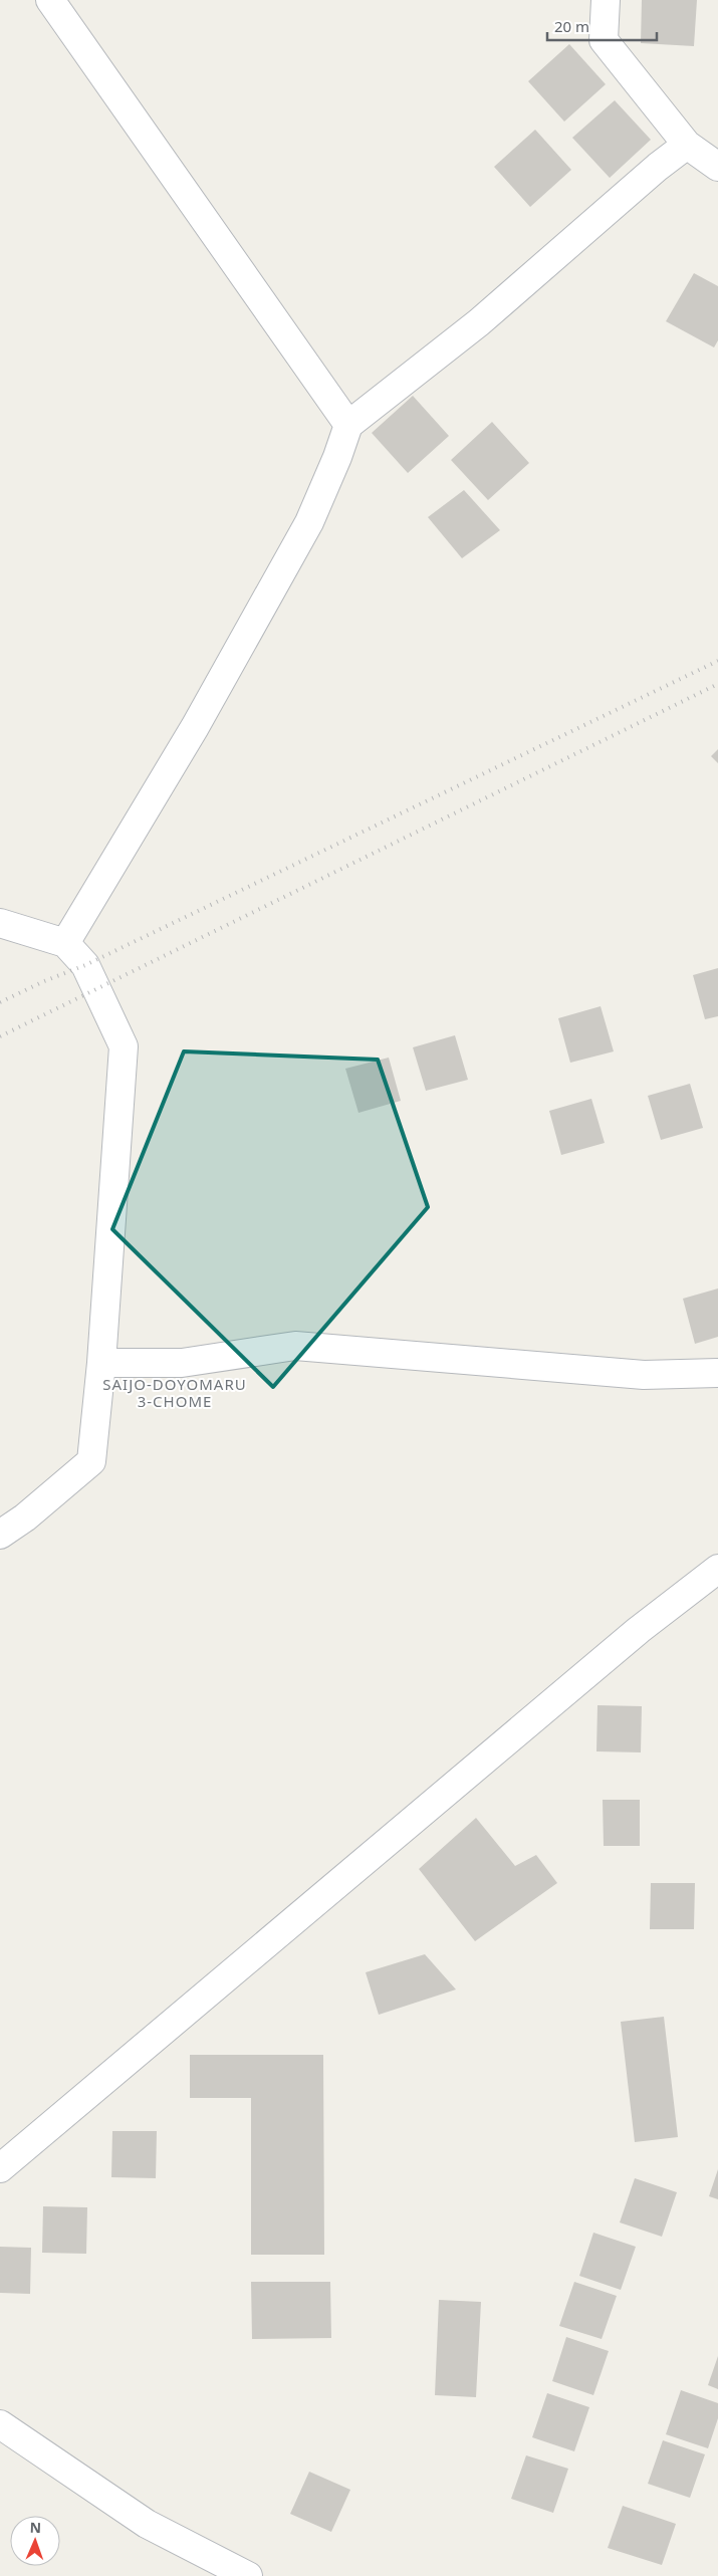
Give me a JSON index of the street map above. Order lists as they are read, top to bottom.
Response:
{
  "districts": ["SAIJO-DOYOMARU 3-CHOME"],
  "scale_bar": "20 m",
  "north": "top"
}
